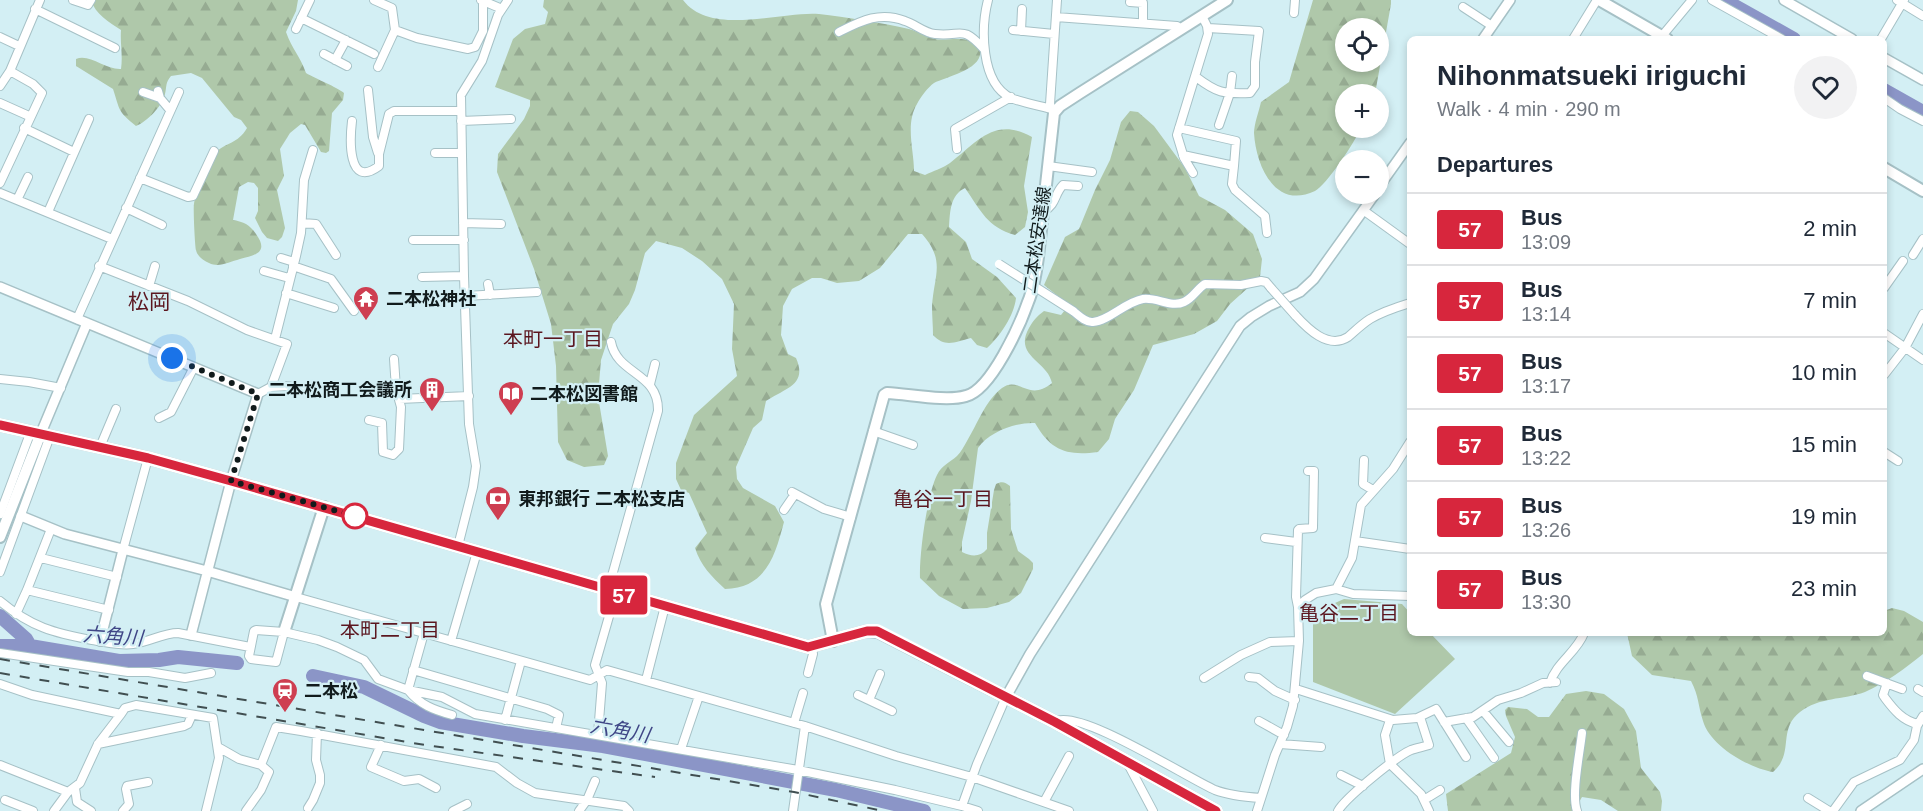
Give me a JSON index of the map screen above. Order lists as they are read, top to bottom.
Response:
{
  "streets": {
    "main road": ["二本松安達線"]
  },
  "districts": [
    "松岡",
    "本町一丁目",
    "亀谷一丁目",
    "亀谷二丁目",
    "本町二丁目"
  ],
  "water": ["六角川"],
  "places": {
    "temple": ["二本松神社"],
    "building": ["二本松商工会議所"],
    "library": ["二本松図書館"],
    "bank": ["東邦銀行 二本松支店"],
    "station": ["二本松"]
  },
  "lines": ["bus line 57"],
  "page": {
    "on_map": "57",
    "map_buttons": ["+", "−"],
    "heading": [
      ["Nihonmatsueki iriguchi", "Walk · 4 min · 290 m"],
      "Departures"
    ],
    "list": [
      {
        "mark": "57",
        "name": "Bus",
        "note": "13:09",
        "value": "2 min"
      },
      {
        "mark": "57",
        "name": "Bus",
        "note": "13:14",
        "value": "7 min"
      },
      {
        "mark": "57",
        "name": "Bus",
        "note": "13:17",
        "value": "10 min"
      },
      {
        "mark": "57",
        "name": "Bus",
        "note": "13:22",
        "value": "15 min"
      },
      {
        "mark": "57",
        "name": "Bus",
        "note": "13:26",
        "value": "19 min"
      },
      {
        "mark": "57",
        "name": "Bus",
        "note": "13:30",
        "value": "23 min"
      }
    ]
  }
}
